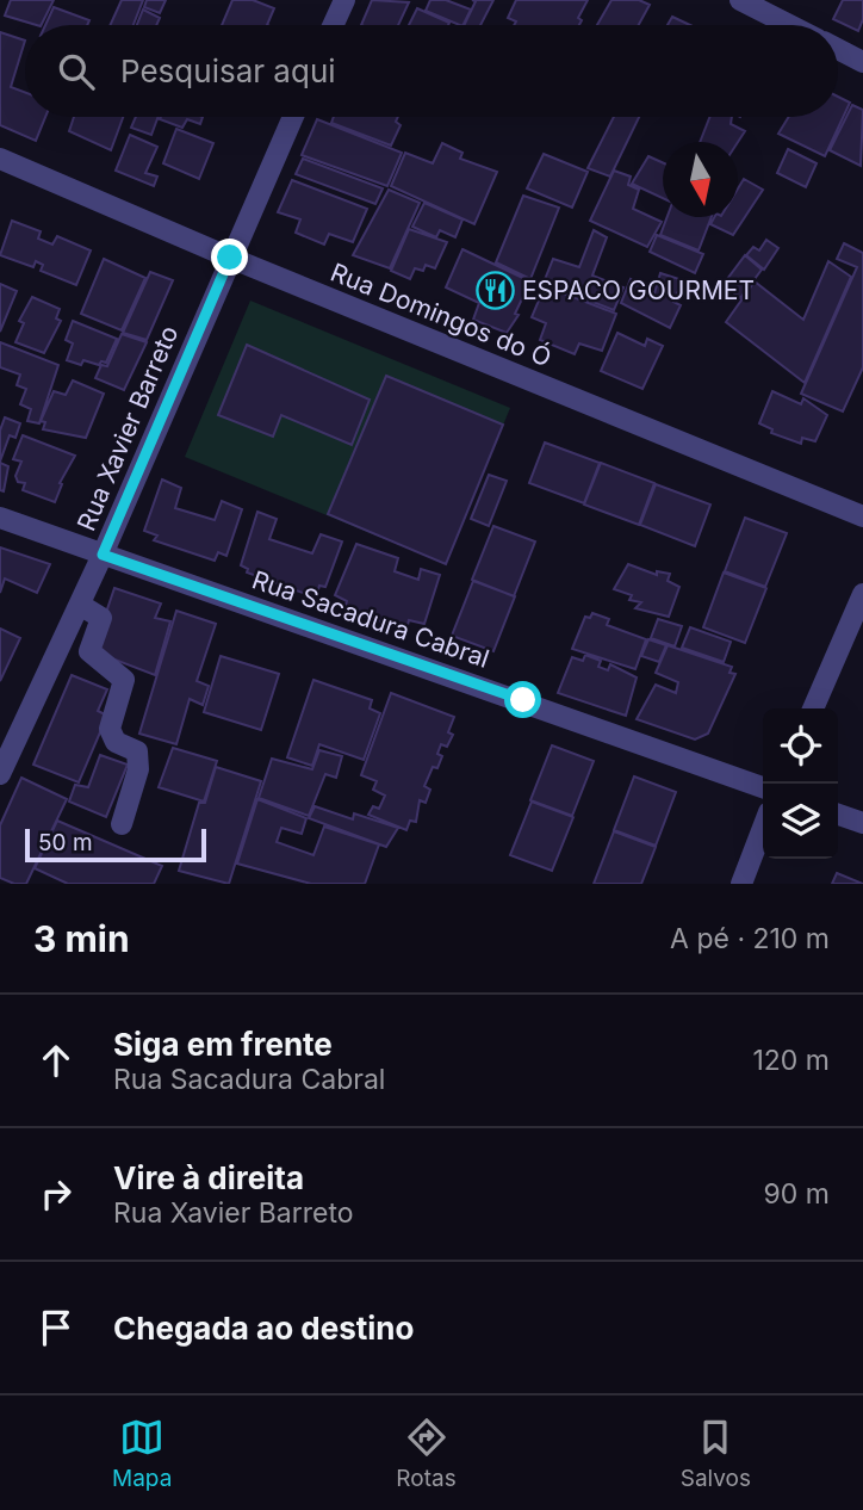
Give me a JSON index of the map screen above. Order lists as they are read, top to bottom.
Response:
{
  "streets": {
    "street": ["Rua Domingos do Ó", "Rua Xavier Barreto", "Rua Sacadura Cabral"]
  },
  "crossings": [
    ["Rua Domingos do Ó", "Rua Xavier Barreto"],
    ["Rua Xavier Barreto", "Rua Sacadura Cabral"]
  ],
  "places": {
    "restaurant": ["ESPACO GOURMET"]
  },
  "scale_bar": "50 m",
  "north": "bottom",
  "page": {
    "search": "Pesquisar aqui",
    "scale": "50 m",
    "heading": ["3 min", "A pé · 210 m"],
    "list": [
      ["Siga em frente", "Rua Sacadura Cabral", "120 m"],
      ["Vire à direita", "Rua Xavier Barreto", "90 m"],
      "Chegada ao destino"
    ],
    "nav": ["Mapa", "Rotas", "Salvos"]
  }
}
